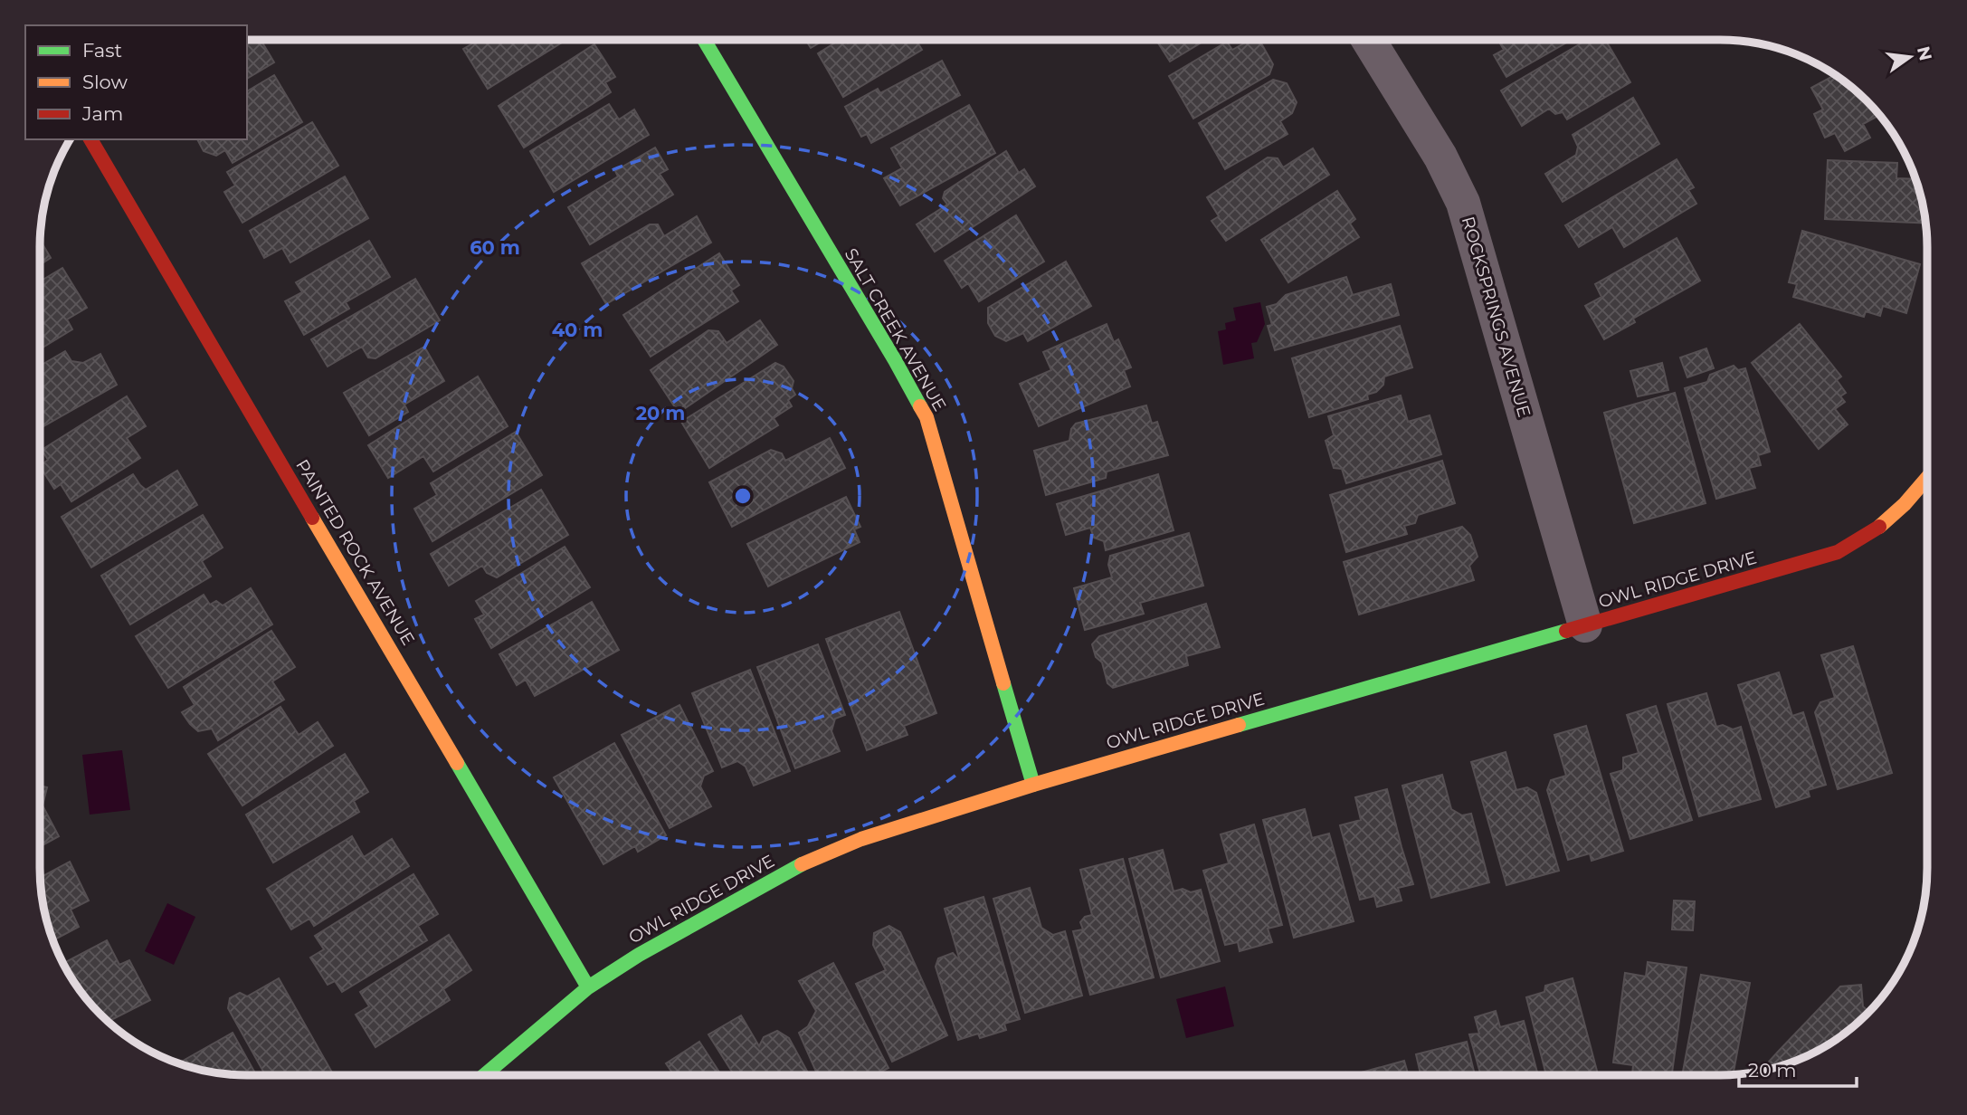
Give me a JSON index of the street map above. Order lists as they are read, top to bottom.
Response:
{
  "streets": {
    "street": [
      "ROCKSPRINGS AVENUE",
      "SALT CREEK AVENUE",
      "PAINTED ROCK AVENUE",
      "OWL RIDGE DRIVE"
    ]
  },
  "crossings": [
    ["ROCKSPRINGS AVENUE", "OWL RIDGE DRIVE"],
    ["SALT CREEK AVENUE", "OWL RIDGE DRIVE"],
    ["PAINTED ROCK AVENUE", "OWL RIDGE DRIVE"]
  ],
  "legend": ["Fast", "Slow", "Jam"],
  "scale_bar": "20 m",
  "north": "right",
  "rings": ["60 m", "40 m", "20 m"]
}
